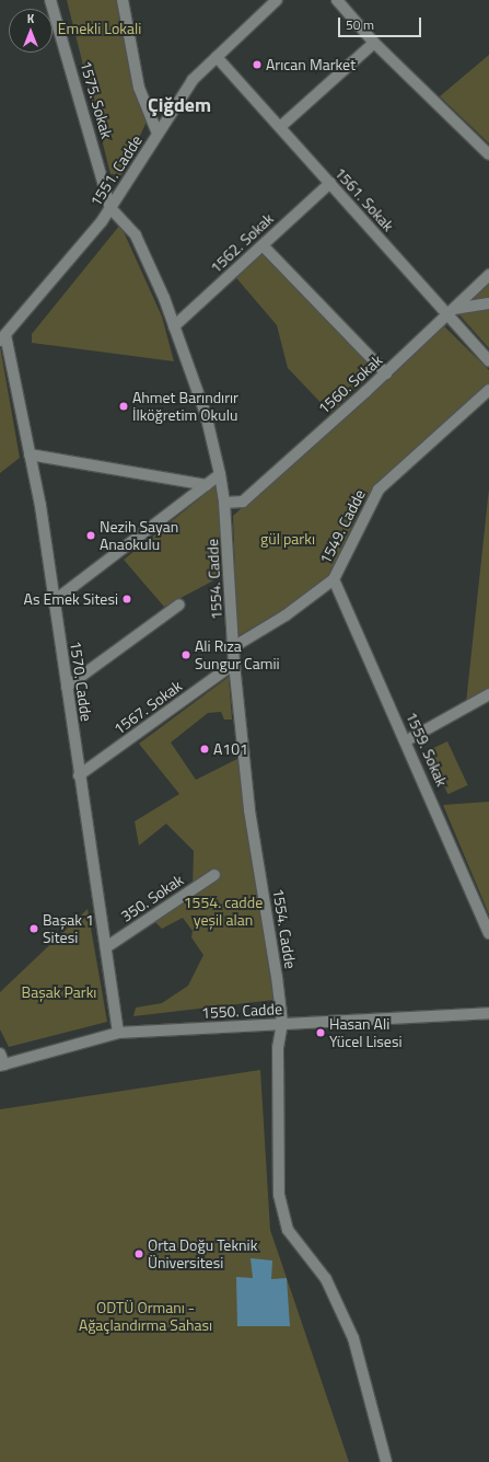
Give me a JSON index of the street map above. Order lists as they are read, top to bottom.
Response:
{
  "streets": {
    "street": [
      "1575. Sokak",
      "1551. Cadde",
      "1561. Sokak",
      "1562. Sokak",
      "1560. Sokak",
      "1549. Cadde",
      "1554. Cadde",
      "1570. Cadde",
      "1567. Sokak",
      "1559. Sokak",
      "350. Sokak",
      "1550. Cadde"
    ]
  },
  "crossings": [
    ["1575. Sokak", "1551. Cadde"],
    ["1575. Sokak", "1554. Cadde"],
    ["1551. Cadde", "1561. Sokak"],
    ["1551. Cadde", "1554. Cadde"],
    ["1551. Cadde", "1570. Cadde"],
    ["1561. Sokak", "1562. Sokak"],
    ["1561. Sokak", "1560. Sokak"],
    ["1562. Sokak", "1554. Cadde"],
    ["1560. Sokak", "1554. Cadde"],
    ["1549. Cadde", "1554. Cadde"],
    ["1549. Cadde", "1559. Sokak"],
    ["1554. Cadde", "1567. Sokak"],
    ["1554. Cadde", "1550. Cadde"],
    ["1570. Cadde", "1567. Sokak"],
    ["1570. Cadde", "350. Sokak"],
    ["1570. Cadde", "1550. Cadde"]
  ],
  "districts": ["Çiğdem"],
  "parks": [
    "Emekli Lokali",
    "gül parkı",
    "1554. cadde yeşil alan",
    "Başak Parkı",
    "ODTÜ Ormanı - Ağaçlandırma Sahası"
  ],
  "places": [
    "Arıcan Market",
    "Ahmet Barındırır İlköğretim Okulu",
    "Nezih Sayan Anaokulu",
    "As Emek Sitesi",
    "Ali Rıza Sungur Camii",
    "A101",
    "Başak 1 Sitesi",
    "Hasan Ali Yücel Lisesi",
    "Orta Doğu Teknik Üniversitesi"
  ],
  "scale_bar": "50 m",
  "north": "top"
}
